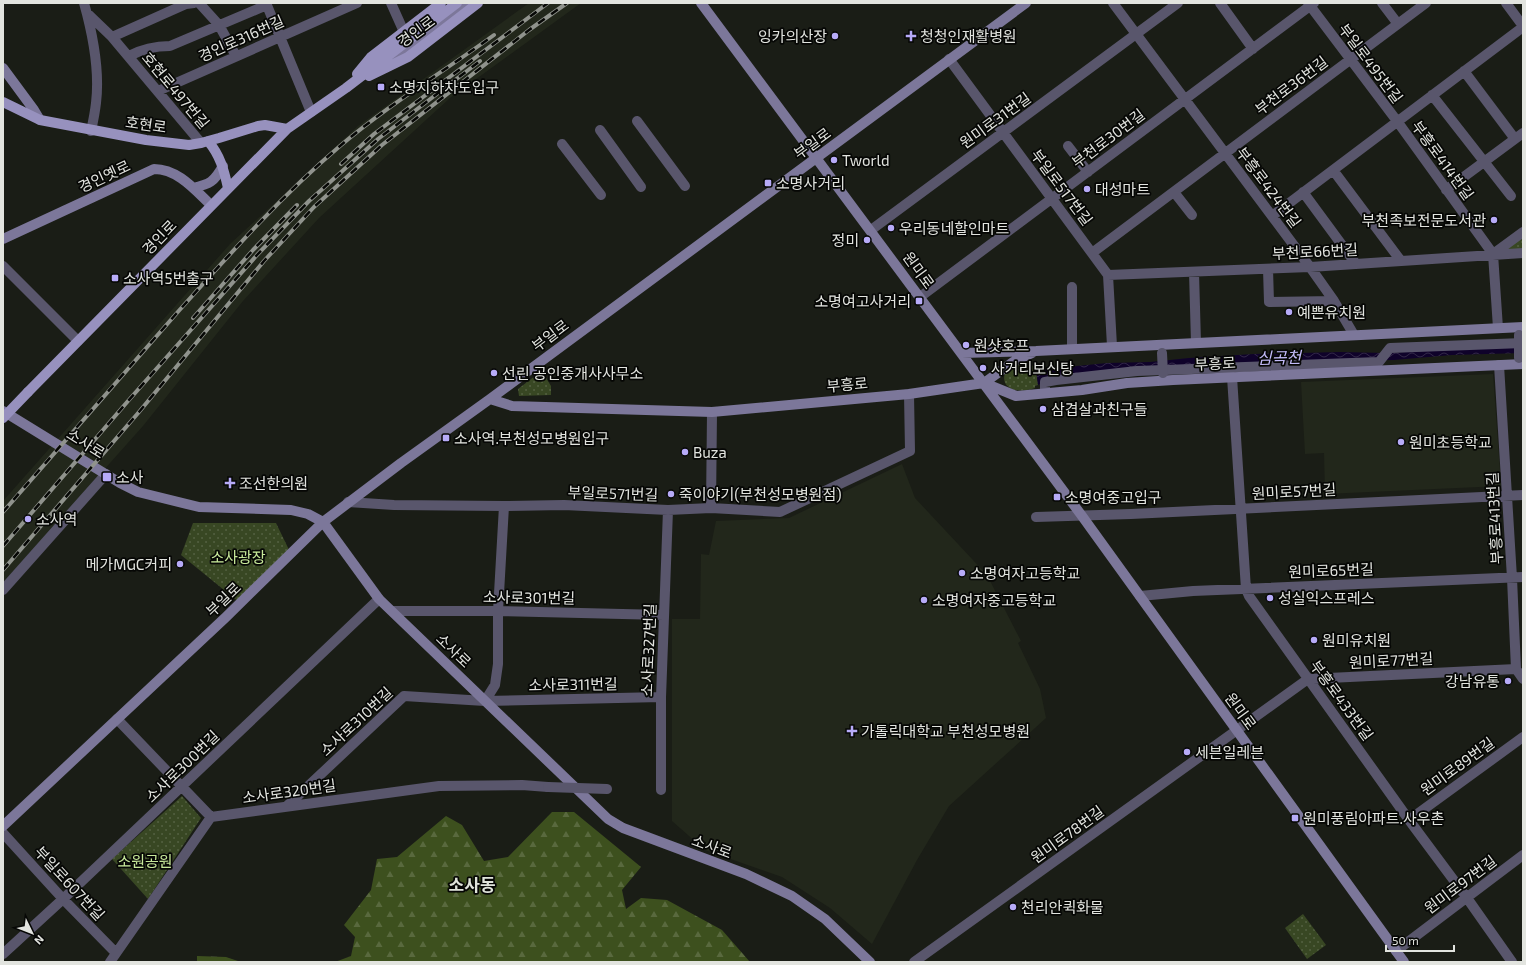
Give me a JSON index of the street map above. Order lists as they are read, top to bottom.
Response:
{
  "streets": {
    "main road": ["경인로", "호현로"],
    "street": [
      "경인로316번길",
      "부일로495번길",
      "부천로36번길",
      "호현로497번길",
      "원미로31번길",
      "부천로30번길",
      "부일로",
      "부흥로414번길",
      "경인옛로",
      "부일로517번길",
      "부흥로424번길",
      "부천로66번길",
      "원미로",
      "부흥로",
      "소사로",
      "원미로57번길",
      "부일로571번길",
      "부흥로413번길",
      "원미로65번길",
      "소사로301번길",
      "소사로327번길",
      "원미로77번길",
      "소사로311번길",
      "부흥로433번길",
      "소사로310번길",
      "소사로300번길",
      "원미로89번길",
      "소사로320번길",
      "원미로78번길",
      "부일로607번길",
      "원미로97번길"
    ]
  },
  "crossings": [
    ["경인로", "호현로"],
    ["경인로", "경인옛로"],
    ["경인로316번길", "호현로497번길"],
    ["부일로495번길", "부천로36번길"],
    ["부일로495번길", "부천로30번길"],
    ["부일로495번길", "부흥로414번길"],
    ["부천로36번길", "부일로517번길"],
    ["부천로36번길", "부흥로424번길"],
    ["호현로497번길", "호현로"],
    ["원미로31번길", "부일로517번길"],
    ["원미로31번길", "부흥로424번길"],
    ["원미로31번길", "원미로"],
    ["부천로30번길", "부일로517번길"],
    ["부천로30번길", "부흥로424번길"],
    ["부천로30번길", "원미로"],
    ["부일로", "부일로517번길"],
    ["부일로", "원미로"],
    ["부일로", "부흥로"],
    ["부일로", "소사로"],
    ["부일로", "부일로571번길"],
    ["부흥로414번길", "부천로66번길"],
    ["부일로517번길", "부천로66번길"],
    ["부흥로424번길", "부천로66번길"],
    ["부흥로424번길", "부흥로"],
    ["원미로", "부흥로"],
    ["원미로", "원미로57번길"],
    ["원미로", "원미로65번길"],
    ["원미로", "원미로78번길"],
    ["원미로", "원미로97번길"],
    ["부흥로", "부일로571번길"],
    ["부흥로", "부흥로413번길"],
    ["부흥로", "부흥로433번길"],
    ["소사로", "소사로301번길"],
    ["소사로", "소사로311번길"],
    ["소사로", "소사로310번길"],
    ["소사로", "소사로300번길"],
    ["원미로57번길", "부흥로413번길"],
    ["원미로57번길", "부흥로433번길"],
    ["부일로571번길", "소사로327번길"],
    ["부흥로413번길", "원미로65번길"],
    ["부흥로413번길", "원미로77번길"],
    ["원미로65번길", "부흥로433번길"],
    ["소사로301번길", "소사로327번길"],
    ["소사로327번길", "소사로311번길"],
    ["원미로77번길", "부흥로433번길"],
    ["소사로311번길", "소사로310번길"],
    ["부흥로433번길", "원미로89번길"],
    ["부흥로433번길", "원미로97번길"],
    ["소사로310번길", "소사로320번길"],
    ["소사로300번길", "부일로607번길"]
  ],
  "districts": ["소사동"],
  "water": ["심곡천"],
  "parks": ["소사광장", "소원공원"],
  "places": {
    "other": [
      "잉카의산장",
      "Tworld",
      "대성마트",
      "부천족보전문도서관",
      "우리동네할인마트",
      "정미",
      "예쁜유치원",
      "원샷호프",
      "사거리보신탕",
      "선린 공인중개사사무소",
      "삼겹살과친구들",
      "원미초등학교",
      "Buza",
      "죽이야기(부천성모병원점)",
      "소사역",
      "메가MGC커피",
      "소명여자고등학교",
      "성실익스프레스",
      "소명여자중고등학교",
      "원미유치원",
      "강남유통",
      "세븐일레븐",
      "천리안퀵화물"
    ],
    "health": ["청청인재활병원", "조선한의원", "가톨릭대학교 부천성모병원"],
    "transit": [
      "소명지하차도입구",
      "소명사거리",
      "소사역5번출구",
      "소명여고사거리",
      "소사역.부천성모병원입구",
      "소사",
      "소명여중고입구",
      "원미풍림아파트.사우촌"
    ]
  },
  "scale_bar": "50 m",
  "north": "bottom right"
}
